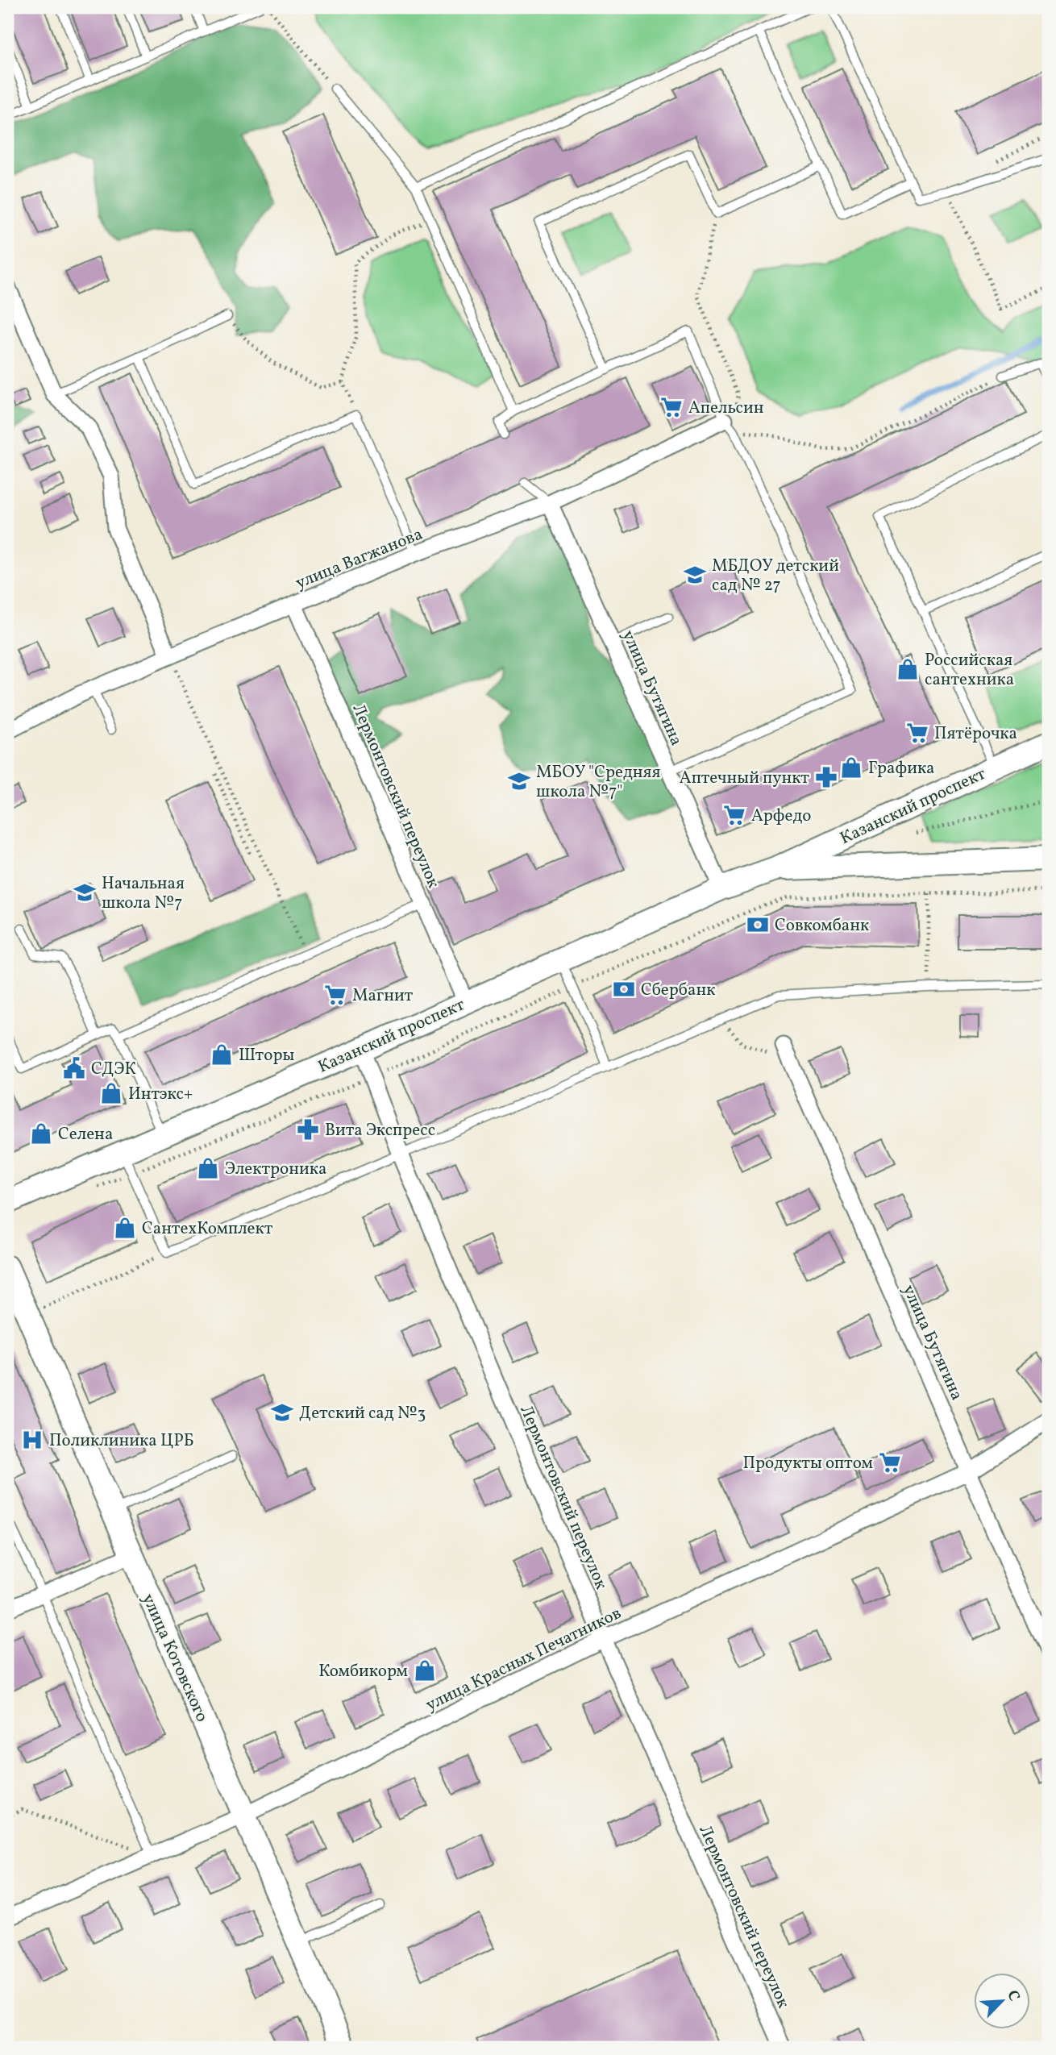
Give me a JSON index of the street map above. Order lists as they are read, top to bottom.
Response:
{
  "streets": {
    "street": [
      "улица Вагжанова",
      "улица Бутягина",
      "Лермонтовский переулок",
      "Казанский проспект",
      "улица Котовского",
      "улица Красных Печатников"
    ]
  },
  "crossings": [
    ["улица Вагжанова", "улица Бутягина"],
    ["улица Вагжанова", "Лермонтовский переулок"],
    ["улица Бутягина", "Казанский проспект"],
    ["улица Бутягина", "улица Красных Печатников"],
    ["Лермонтовский переулок", "Казанский проспект"],
    ["Лермонтовский переулок", "улица Красных Печатников"],
    ["улица Котовского", "улица Красных Печатников"]
  ],
  "places": {
    "supermarket": [
      "Апельсин",
      "Пятёрочка",
      "Арфедо",
      "Магнит",
      "Продукты оптом"
    ],
    "school or university": [
      "МБДОУ детский сад № 27",
      "МБОУ \"Средняя школа №7\"",
      "Начальная школа №7",
      "Детский сад №3"
    ],
    "shop": [
      "Российская сантехника",
      "Графика",
      "Шторы",
      "Интэкс+",
      "Селена",
      "Электроника",
      "СантехКомплект",
      "Комбикорм"
    ],
    "pharmacy": ["Аптечный пункт", "Вита Экспресс"],
    "bank": ["Совкомбанк", "Сбербанк"],
    "public building": ["СДЭК"],
    "hospital": ["Поликлиника ЦРБ"]
  },
  "north": "top right"
}
